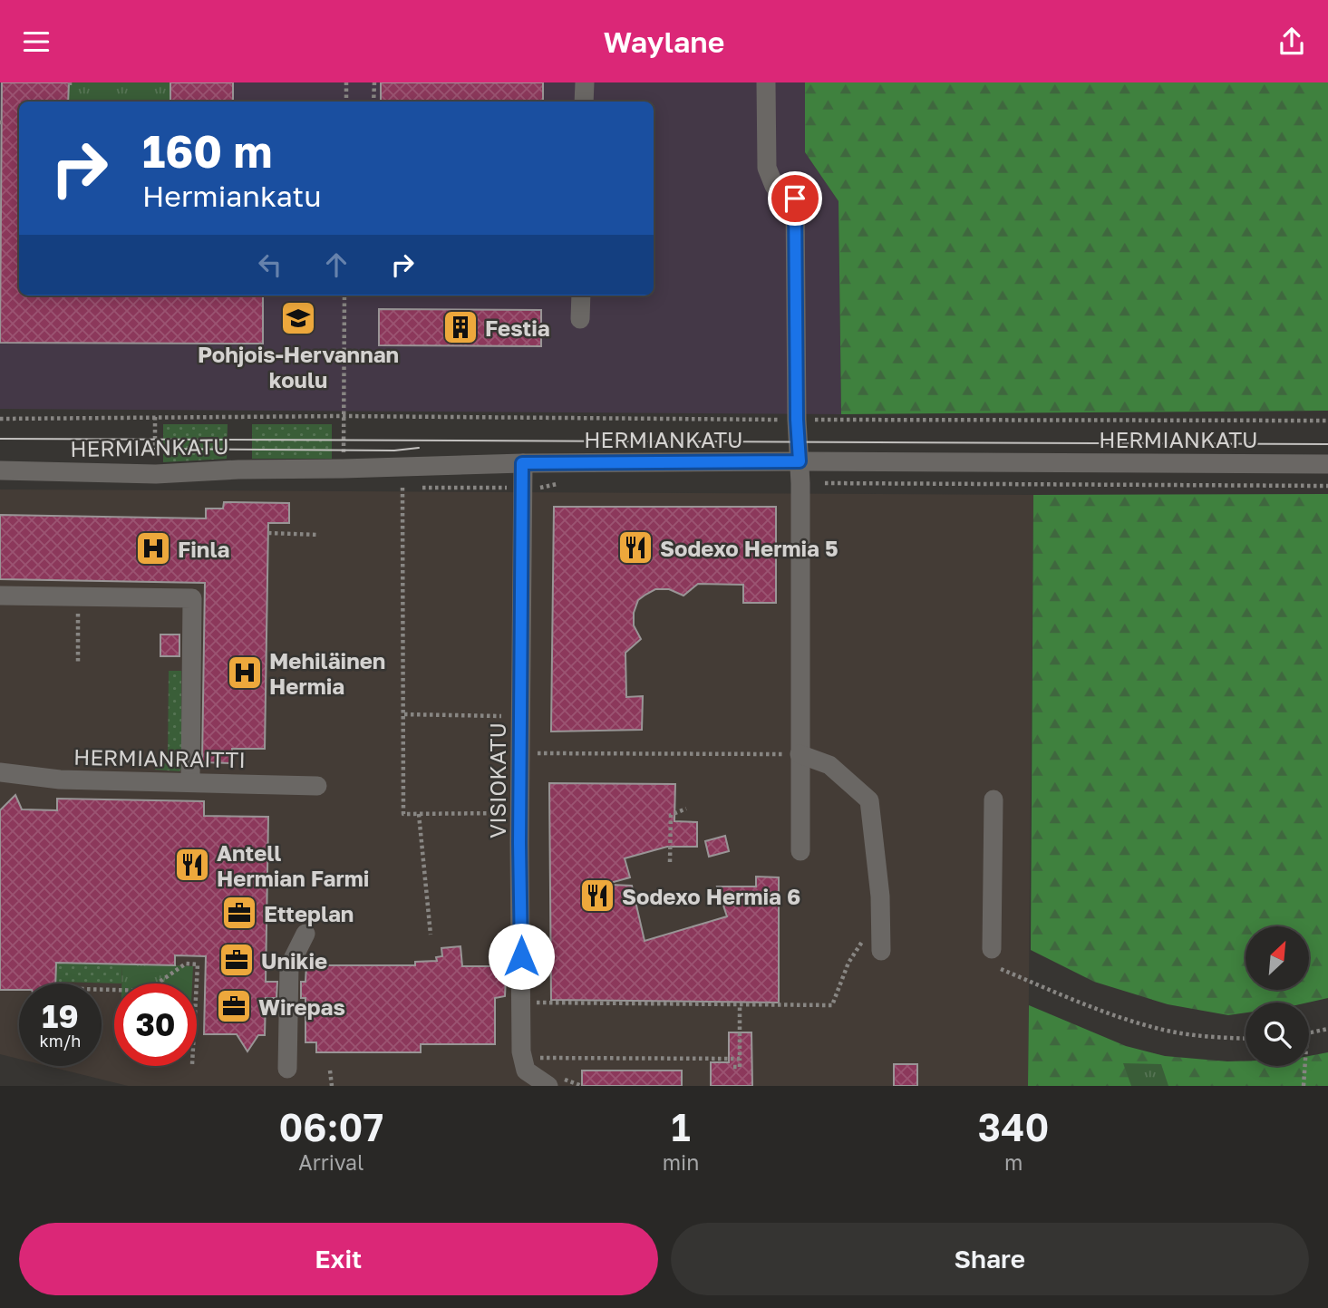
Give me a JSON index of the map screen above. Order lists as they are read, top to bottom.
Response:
{
  "streets": {
    "street": ["HERMIANKATU", "HERMIANRAITTI", "VISIOKATU"]
  },
  "crossings": [
    ["HERMIANKATU", "VISIOKATU"]
  ],
  "places": {
    "school or university": ["Pohjois-Hervannan koulu"],
    "building": ["Festia"],
    "restaurant": ["Sodexo Hermia 5", "Antell Hermian Farmi", "Sodexo Hermia 6"],
    "hospital": ["Finla", "Mehiläinen Hermia"],
    "office": ["Etteplan", "Unikie", "Wirepas"]
  },
  "north": "top right",
  "page": {
    "header": "Waylane",
    "turn": ["160 m", "Hermiankatu"],
    "speed": "19 km/h",
    "limit": "30",
    "eta": [
      "06:07",
      "Arrival",
      "1",
      "min",
      "340",
      "m"
    ],
    "buttons": ["Exit", "Share"]
  }
}
